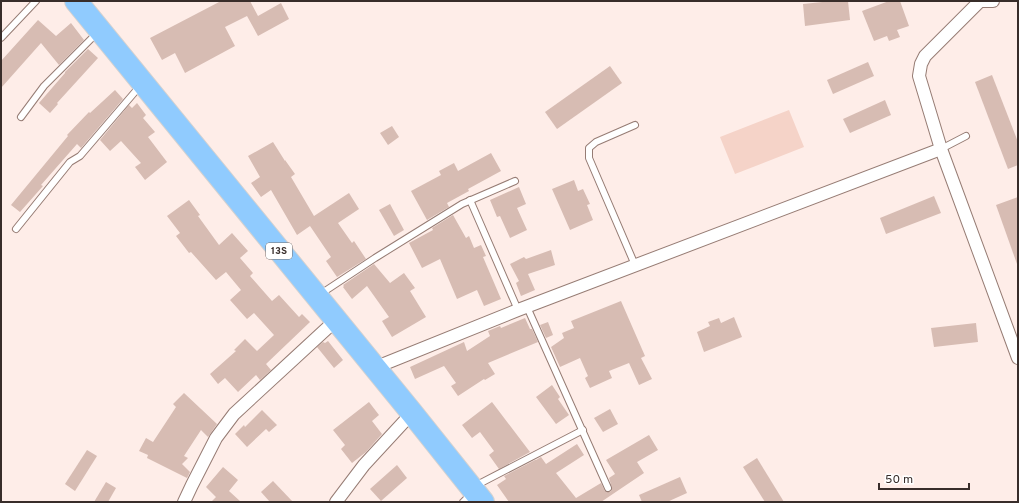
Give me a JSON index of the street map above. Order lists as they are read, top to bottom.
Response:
{
  "streets": {
    "highway": ["13S"]
  },
  "scale_bar": "50 m"
}
